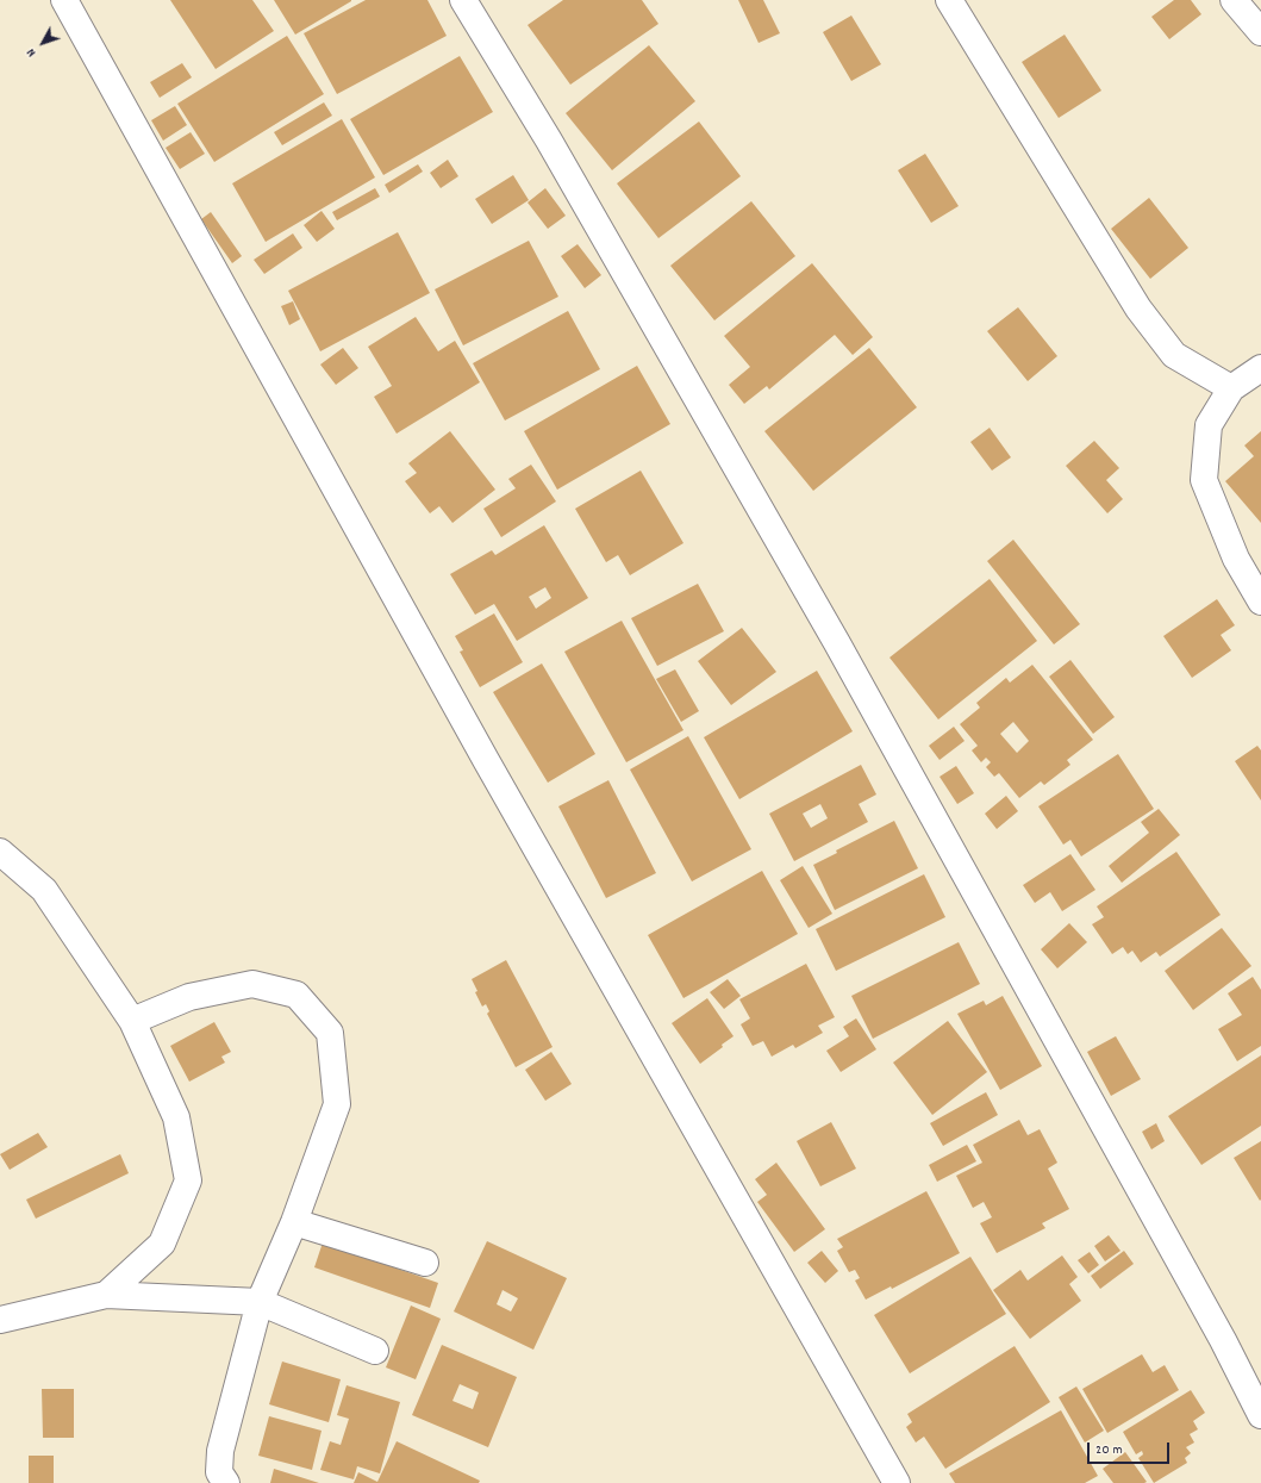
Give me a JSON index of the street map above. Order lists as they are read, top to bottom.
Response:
{
  "scale_bar": "20 m",
  "north": "bottom left"
}
